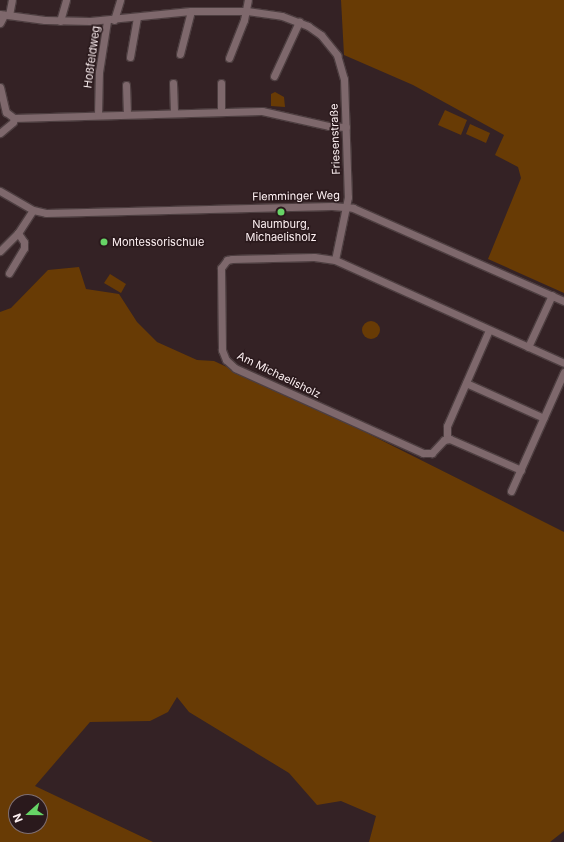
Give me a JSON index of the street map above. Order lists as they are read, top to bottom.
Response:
{
  "streets": {
    "street": [
      "Hoßfeldweg",
      "Friesenstraße",
      "Flemminger Weg",
      "Am Michaelisholz"
    ]
  },
  "crossings": [
    ["Hoßfeldweg", "Friesenstraße"],
    ["Friesenstraße", "Flemminger Weg"]
  ],
  "places": ["Naumburg, Michaelisholz", "Montessorischule"],
  "north": "left"
}
